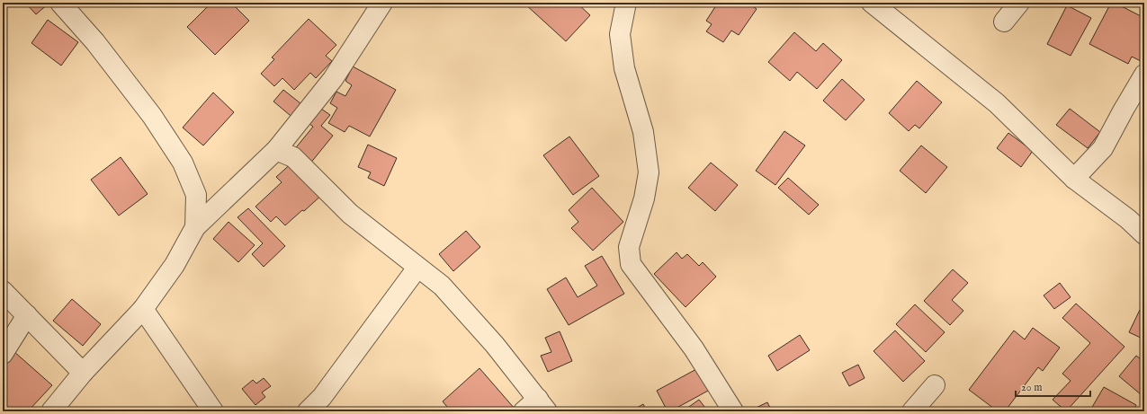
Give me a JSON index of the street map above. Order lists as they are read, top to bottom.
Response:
{
  "scale_bar": "20 m"
}
